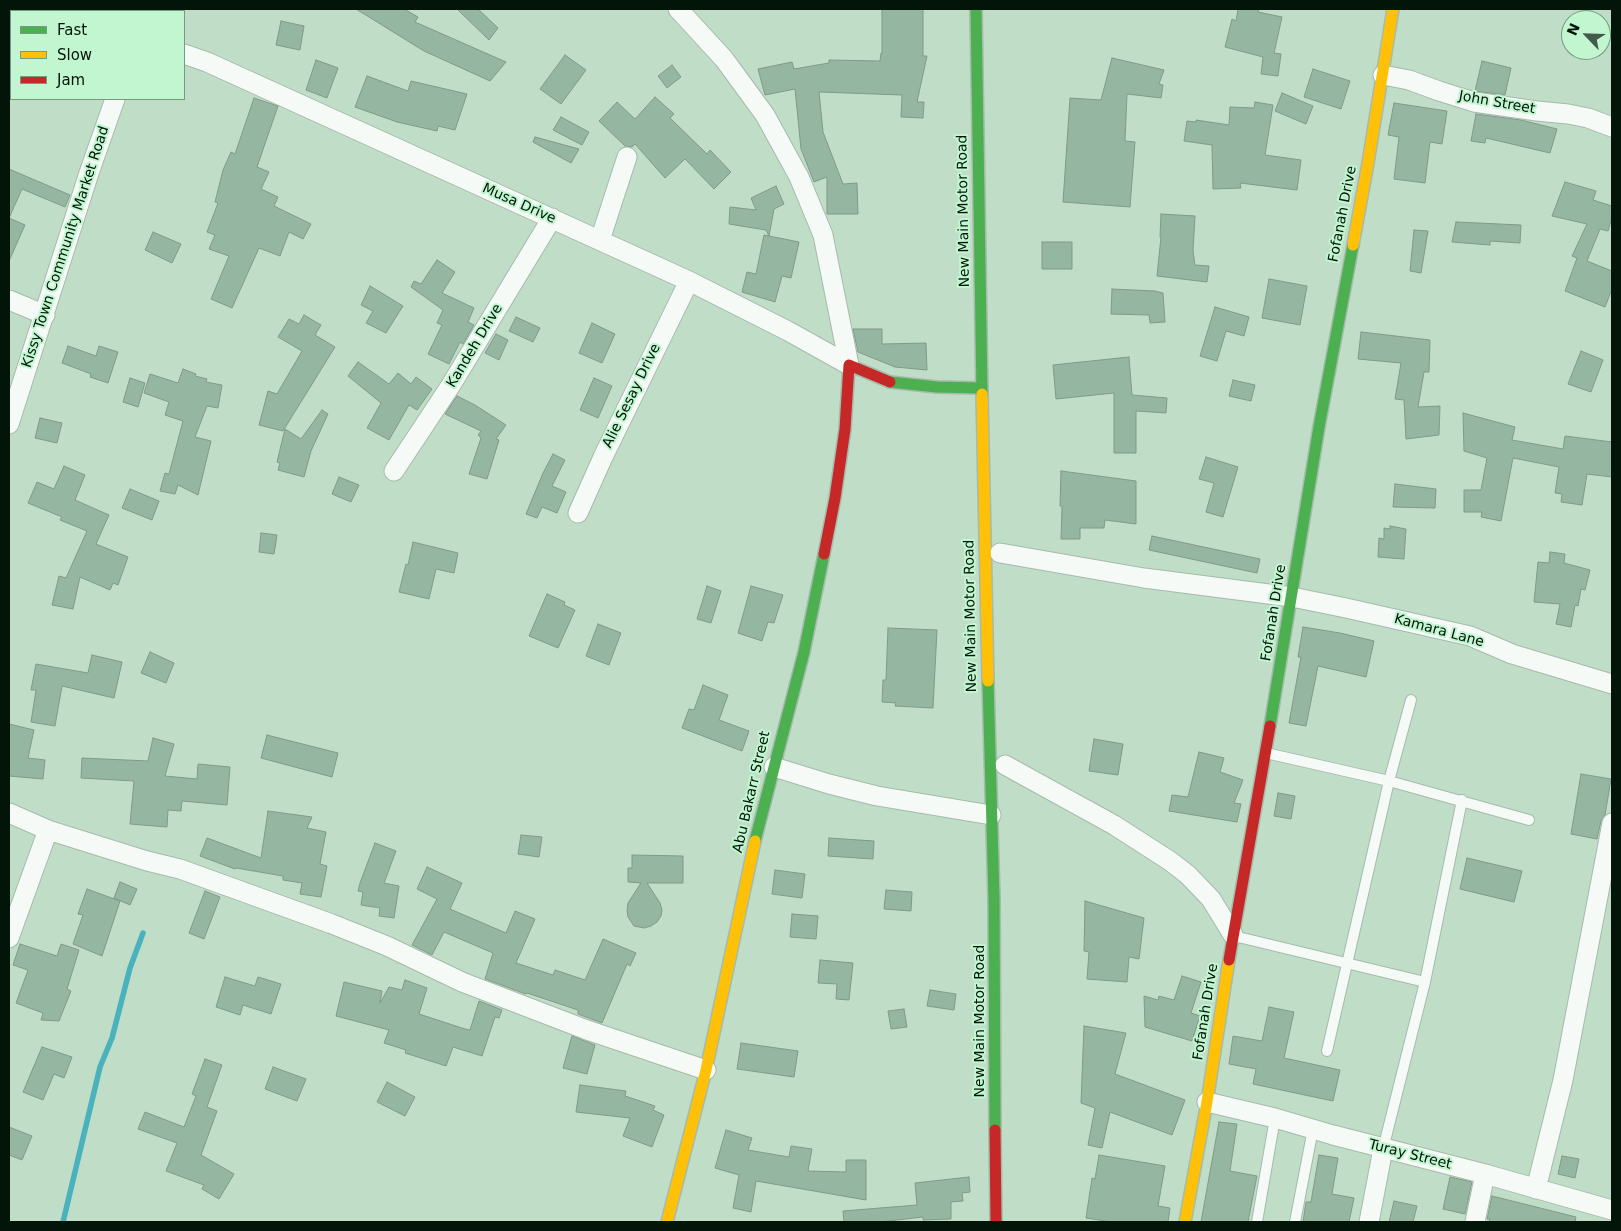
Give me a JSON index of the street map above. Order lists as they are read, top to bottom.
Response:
{
  "streets": {
    "main road": ["New Main Motor Road", "Fofanah Drive", "Abu Bakarr Street"],
    "street": [
      "John Street",
      "Musa Drive",
      "Kissy Town Community Market Road",
      "Kandeh Drive",
      "Alie Sesay Drive",
      "Kamara Lane",
      "Turay Street"
    ]
  },
  "crossings": [
    ["John Street", "Fofanah Drive"],
    ["Musa Drive", "Kandeh Drive"],
    ["Musa Drive", "Alie Sesay Drive"],
    ["Musa Drive", "Abu Bakarr Street"],
    ["Fofanah Drive", "Kamara Lane"],
    ["Fofanah Drive", "Turay Street"]
  ],
  "legend": ["Fast", "Slow", "Jam"],
  "north": "top left"
}
